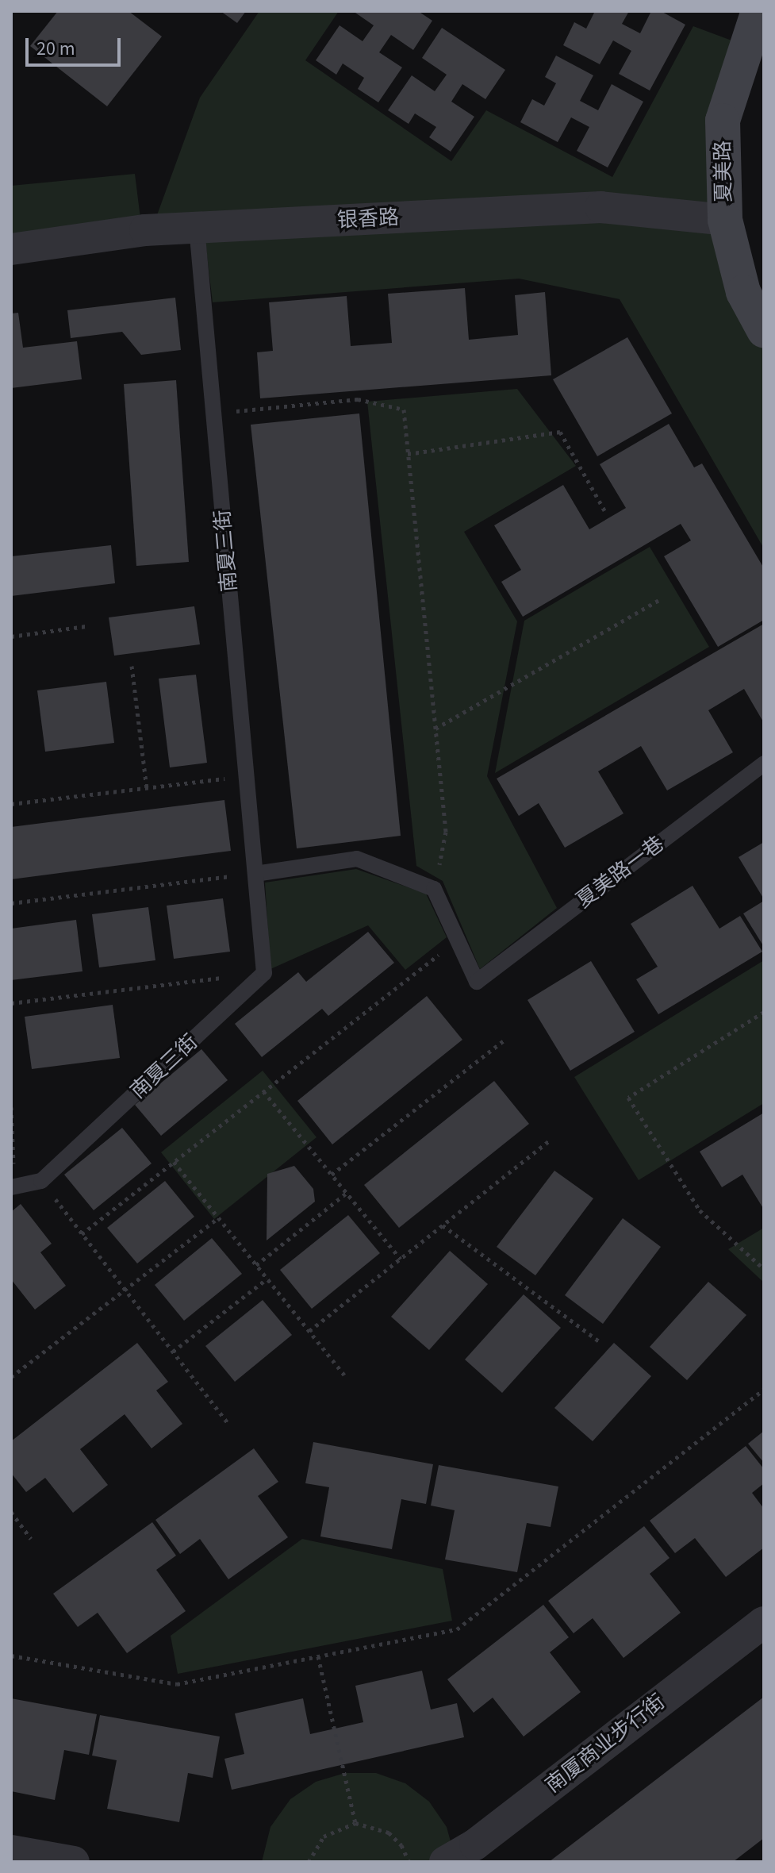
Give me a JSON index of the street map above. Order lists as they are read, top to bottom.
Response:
{
  "streets": {
    "street": ["夏美路", "银香路", "南厦商业步行街"],
    "lane": ["南夏三街", "夏美路一巷"]
  },
  "crossings": [
    ["夏美路", "银香路"],
    ["银香路", "南夏三街"]
  ],
  "scale_bar": "20 m"
}
